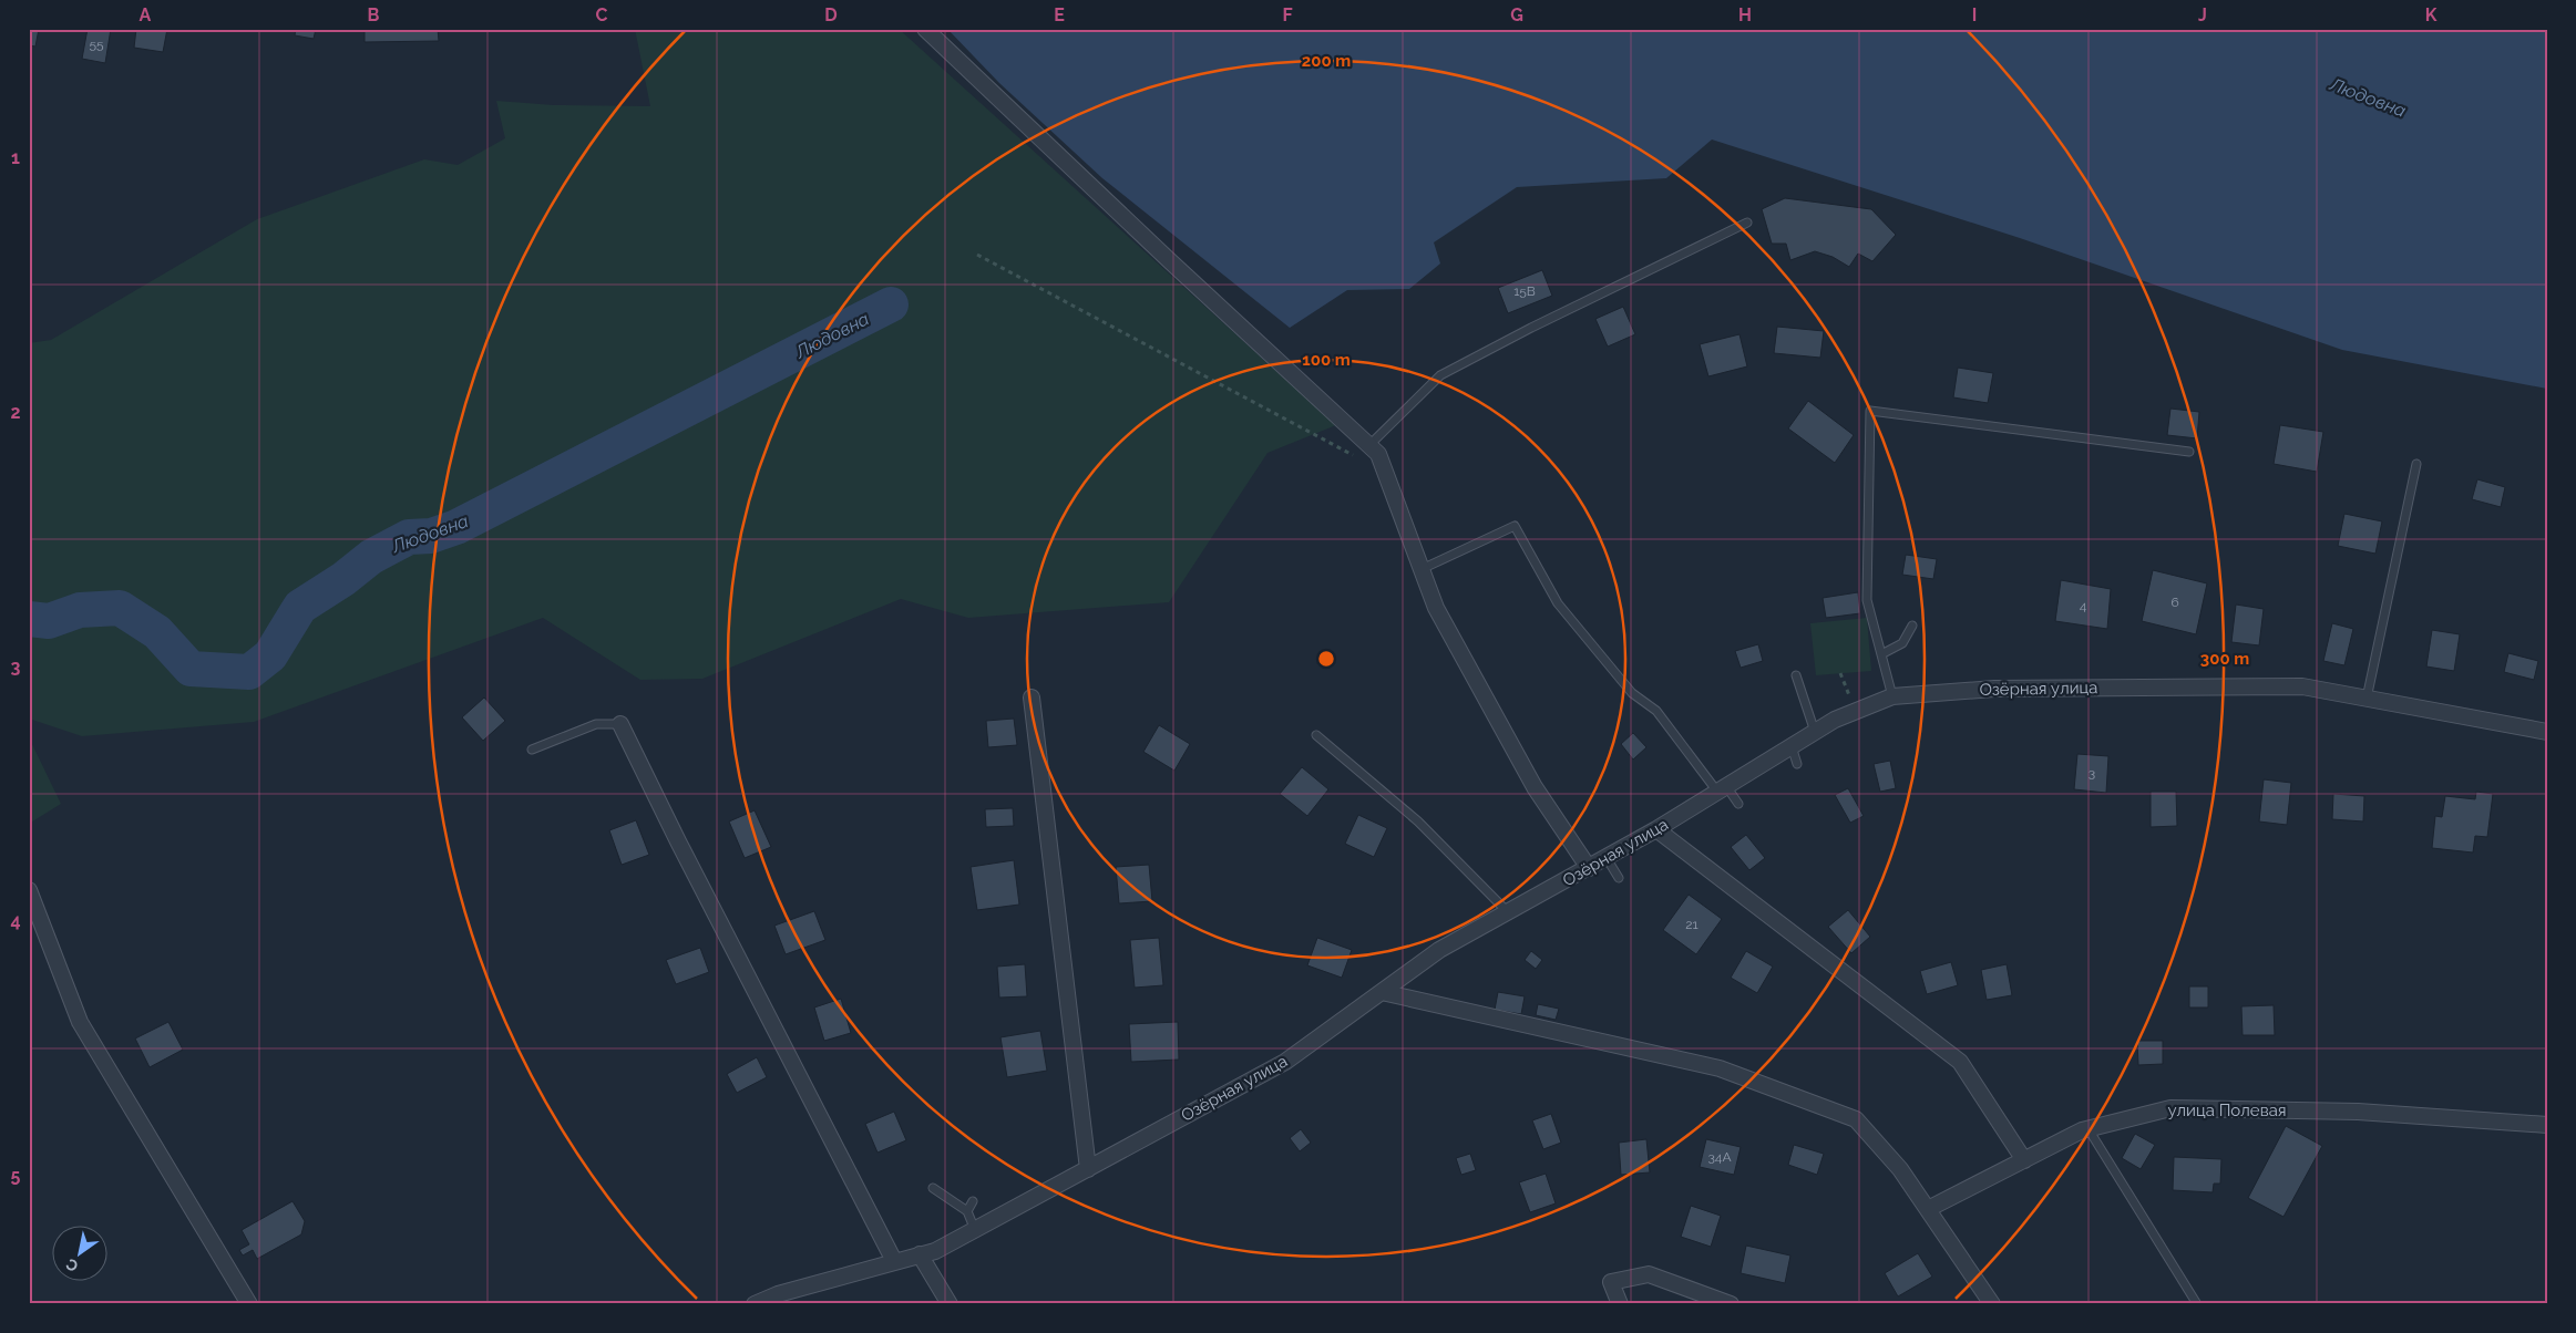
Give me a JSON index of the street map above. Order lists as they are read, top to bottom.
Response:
{
  "streets": {
    "street": ["Озёрная улица", "улица Полевая"]
  },
  "water": ["Людовна"],
  "house_numbers": [
    "55",
    "15В",
    "6",
    "4",
    "3",
    "21",
    "34А"
  ],
  "north": "bottom left",
  "grid": {
    "columns": [
      "A",
      "B",
      "C",
      "D",
      "E",
      "F",
      "G",
      "H",
      "I",
      "J",
      "K"
    ],
    "rows": [
      "1",
      "2",
      "3",
      "4",
      "5"
    ]
  },
  "rings": ["200 m", "100 m", "300 m"]
}
